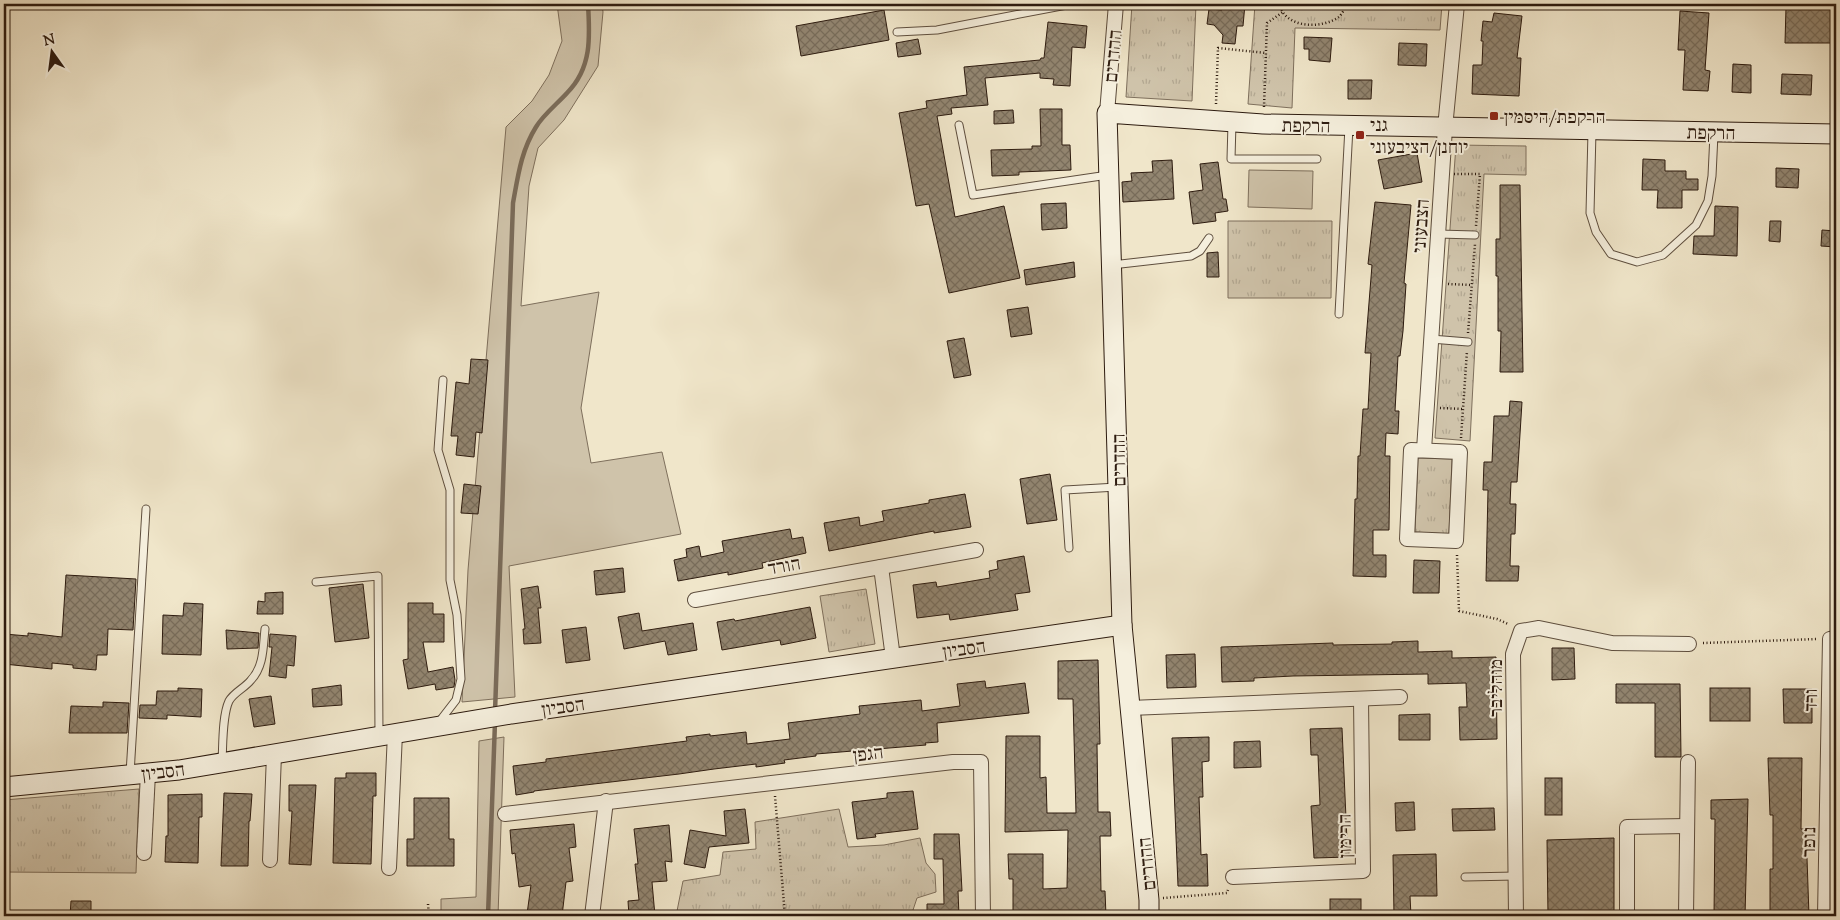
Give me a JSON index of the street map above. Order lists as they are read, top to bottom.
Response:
{
  "streets": {
    "main road": ["ההדרים", "הרקפת", "הסביון"],
    "street": [
      "הצבעוני",
      "הורד",
      "מוהליבר",
      "ורד",
      "הגפן",
      "הרימון",
      "נופר"
    ]
  },
  "crossings": [
    ["ההדרים", "הרקפת"],
    ["ההדרים", "הסביון"],
    ["הרקפת", "הצבעוני"],
    ["ורד", "נופר"]
  ],
  "places": {
    "transit": ["הרקפת/היסמין", "גני יוחנן/הציבעוני"]
  },
  "north": "top"
}
